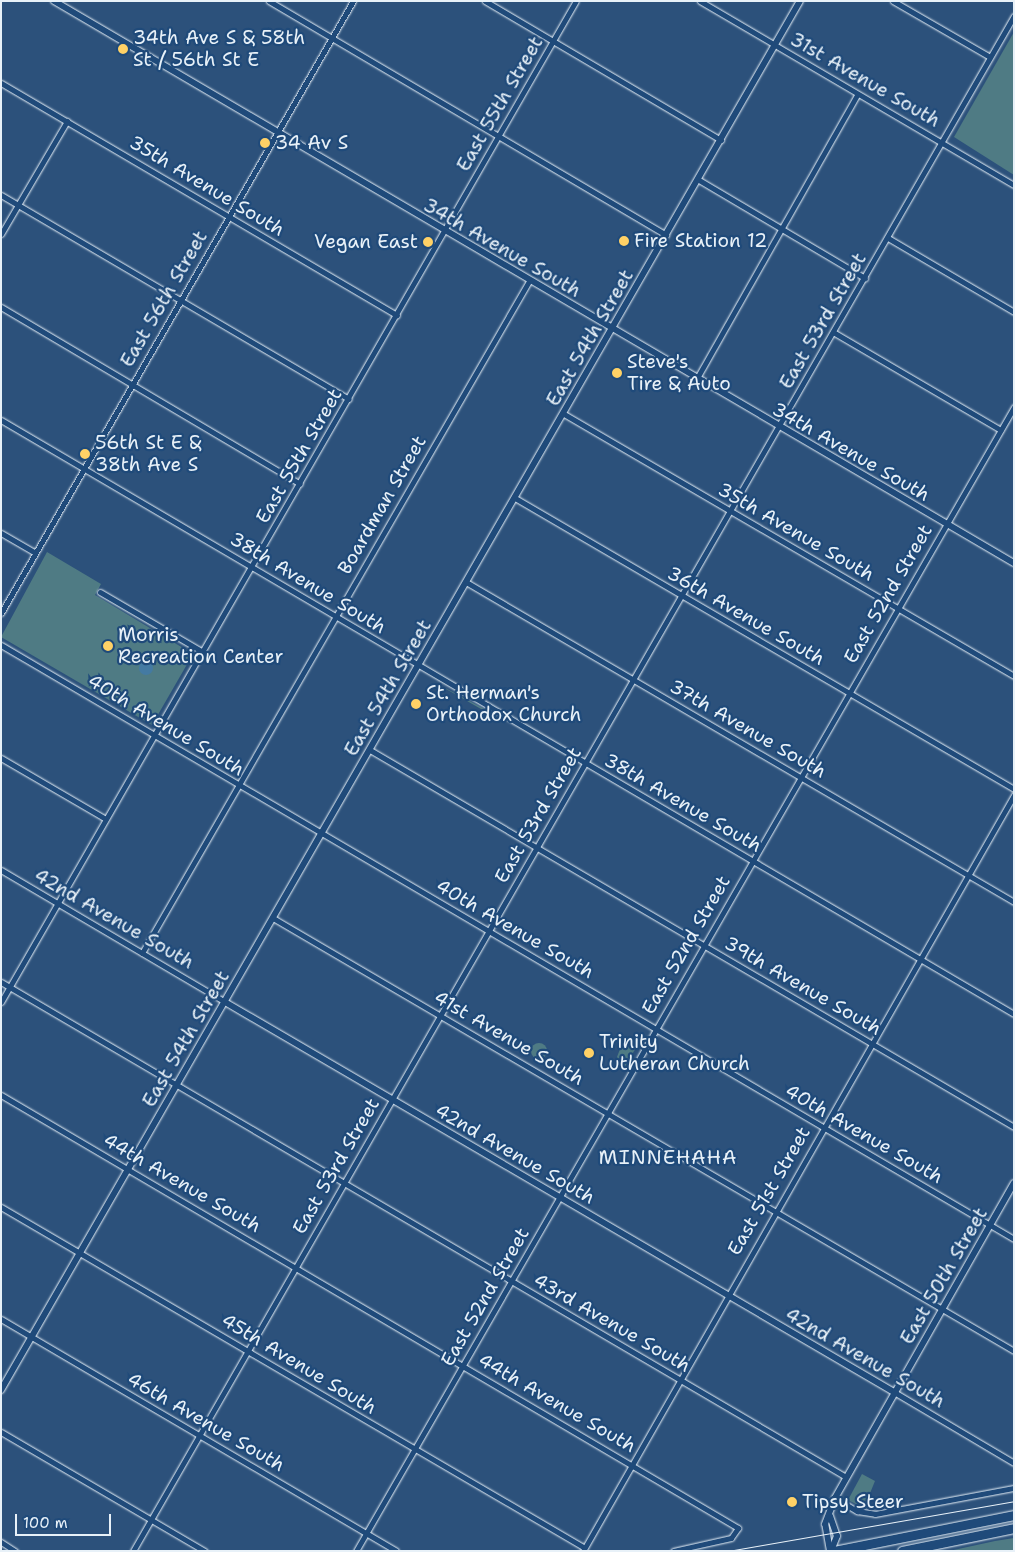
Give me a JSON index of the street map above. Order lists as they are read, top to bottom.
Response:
{
  "streets": {
    "street": [
      "31st Avenue South",
      "East 55th Street",
      "35th Avenue South",
      "34th Avenue South",
      "East 56th Street",
      "East 53rd Street",
      "East 54th Street",
      "Boardman Street",
      "38th Avenue South",
      "East 52nd Street",
      "36th Avenue South",
      "40th Avenue South",
      "37th Avenue South",
      "42nd Avenue South",
      "39th Avenue South",
      "41st Avenue South",
      "44th Avenue South",
      "East 51st Street",
      "East 50th Street",
      "43rd Avenue South",
      "45th Avenue South",
      "46th Avenue South"
    ]
  },
  "crossings": [
    ["31st Avenue South", "East 53rd Street"],
    ["31st Avenue South", "East 54th Street"],
    ["East 55th Street", "35th Avenue South"],
    ["East 55th Street", "34th Avenue South"],
    ["East 55th Street", "38th Avenue South"],
    ["East 55th Street", "40th Avenue South"],
    ["East 55th Street", "42nd Avenue South"],
    ["East 55th Street", "43rd Avenue South"],
    ["35th Avenue South", "East 56th Street"],
    ["35th Avenue South", "East 53rd Street"],
    ["35th Avenue South", "East 54th Street"],
    ["35th Avenue South", "East 52nd Street"],
    ["34th Avenue South", "East 56th Street"],
    ["34th Avenue South", "East 53rd Street"],
    ["34th Avenue South", "East 54th Street"],
    ["34th Avenue South", "Boardman Street"],
    ["34th Avenue South", "East 52nd Street"],
    ["East 56th Street", "38th Avenue South"],
    ["East 53rd Street", "38th Avenue South"],
    ["East 53rd Street", "36th Avenue South"],
    ["East 53rd Street", "40th Avenue South"],
    ["East 53rd Street", "37th Avenue South"],
    ["East 53rd Street", "42nd Avenue South"],
    ["East 53rd Street", "39th Avenue South"],
    ["East 53rd Street", "41st Avenue South"],
    ["East 53rd Street", "44th Avenue South"],
    ["East 53rd Street", "43rd Avenue South"],
    ["East 53rd Street", "45th Avenue South"],
    ["East 53rd Street", "46th Avenue South"],
    ["East 54th Street", "38th Avenue South"],
    ["East 54th Street", "36th Avenue South"],
    ["East 54th Street", "40th Avenue South"],
    ["East 54th Street", "37th Avenue South"],
    ["East 54th Street", "42nd Avenue South"],
    ["East 54th Street", "39th Avenue South"],
    ["East 54th Street", "41st Avenue South"],
    ["East 54th Street", "44th Avenue South"],
    ["East 54th Street", "43rd Avenue South"],
    ["East 54th Street", "45th Avenue South"],
    ["East 54th Street", "46th Avenue South"],
    ["Boardman Street", "38th Avenue South"],
    ["Boardman Street", "40th Avenue South"],
    ["Boardman Street", "42nd Avenue South"],
    ["38th Avenue South", "East 52nd Street"],
    ["38th Avenue South", "East 51st Street"],
    ["East 52nd Street", "36th Avenue South"],
    ["East 52nd Street", "40th Avenue South"],
    ["East 52nd Street", "37th Avenue South"],
    ["East 52nd Street", "42nd Avenue South"],
    ["East 52nd Street", "39th Avenue South"],
    ["East 52nd Street", "41st Avenue South"],
    ["East 52nd Street", "44th Avenue South"],
    ["East 52nd Street", "43rd Avenue South"],
    ["East 52nd Street", "45th Avenue South"],
    ["East 52nd Street", "46th Avenue South"],
    ["40th Avenue South", "East 51st Street"],
    ["40th Avenue South", "East 50th Street"],
    ["37th Avenue South", "East 51st Street"],
    ["42nd Avenue South", "East 51st Street"],
    ["42nd Avenue South", "East 50th Street"],
    ["39th Avenue South", "East 51st Street"],
    ["41st Avenue South", "East 51st Street"],
    ["41st Avenue South", "East 50th Street"],
    ["44th Avenue South", "East 51st Street"],
    ["East 51st Street", "43rd Avenue South"],
    ["East 51st Street", "45th Avenue South"],
    ["East 50th Street", "43rd Avenue South"]
  ],
  "districts": ["MINNEHAHA"],
  "places": [
    "34th Ave S & 58th St / 56th St E",
    "34 Av S",
    "Fire Station 12",
    "Vegan East",
    "Steve's Tire & Auto",
    "56th St E & 38th Ave S",
    "Morris Recreation Center",
    "St. Herman's Orthodox Church",
    "Trinity Lutheran Church",
    "Tipsy Steer"
  ],
  "scale_bar": "100 m"
}
